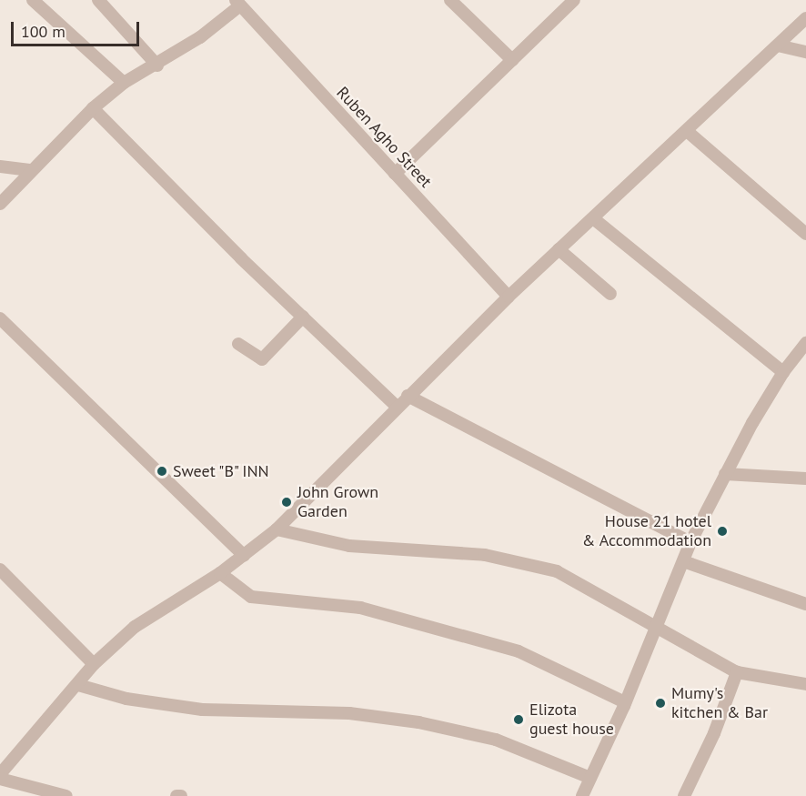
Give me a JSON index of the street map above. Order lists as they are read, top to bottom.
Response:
{
  "streets": {
    "street": ["Ruben Agho Street"]
  },
  "places": [
    "Sweet \"B\" INN",
    "John Grown Garden",
    "House 21 hotel & Accommodation",
    "Mumy's kitchen & Bar",
    "Elizota guest house"
  ],
  "scale_bar": "100 m"
}
